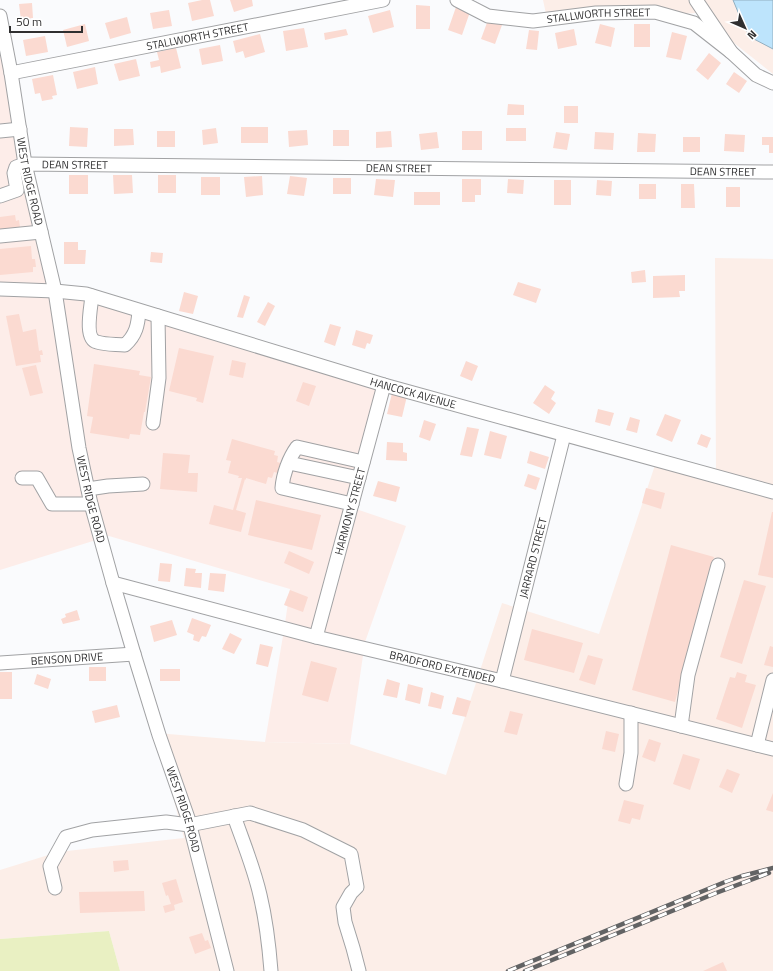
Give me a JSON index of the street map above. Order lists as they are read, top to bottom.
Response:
{
  "streets": {
    "street": [
      "STALLWORTH STREET",
      "DEAN STREET",
      "WEST RIDGE ROAD",
      "HANCOCK AVENUE",
      "HARMONY STREET",
      "JARRARD STREET",
      "BENSON DRIVE",
      "BRADFORD EXTENDED"
    ]
  },
  "crossings": [
    ["STALLWORTH STREET", "WEST RIDGE ROAD"],
    ["DEAN STREET", "WEST RIDGE ROAD"],
    ["WEST RIDGE ROAD", "HANCOCK AVENUE"],
    ["WEST RIDGE ROAD", "BENSON DRIVE"],
    ["WEST RIDGE ROAD", "BRADFORD EXTENDED"],
    ["HANCOCK AVENUE", "HARMONY STREET"],
    ["HANCOCK AVENUE", "JARRARD STREET"],
    ["HARMONY STREET", "BRADFORD EXTENDED"],
    ["JARRARD STREET", "BRADFORD EXTENDED"]
  ],
  "scale_bar": "50 m",
  "north": "bottom right"
}
